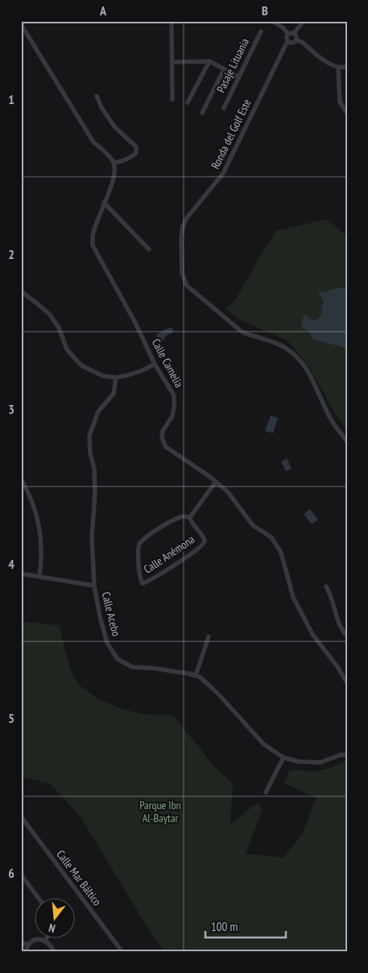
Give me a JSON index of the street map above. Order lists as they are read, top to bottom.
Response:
{
  "streets": {
    "street": [
      "Pasaje Lituania",
      "Ronda del Golf Este",
      "Calle Camelia",
      "Calle Anémona",
      "Calle Acebo",
      "Calle Mar Báltico"
    ]
  },
  "crossings": [
    ["Calle Camelia", "Calle Anémona"]
  ],
  "parks": ["Parque Ibn Al-Baytar"],
  "scale_bar": "100 m",
  "north": "bottom",
  "grid": {
    "columns": ["A", "B"],
    "rows": [
      "1",
      "2",
      "3",
      "4",
      "5",
      "6"
    ]
  }
}
